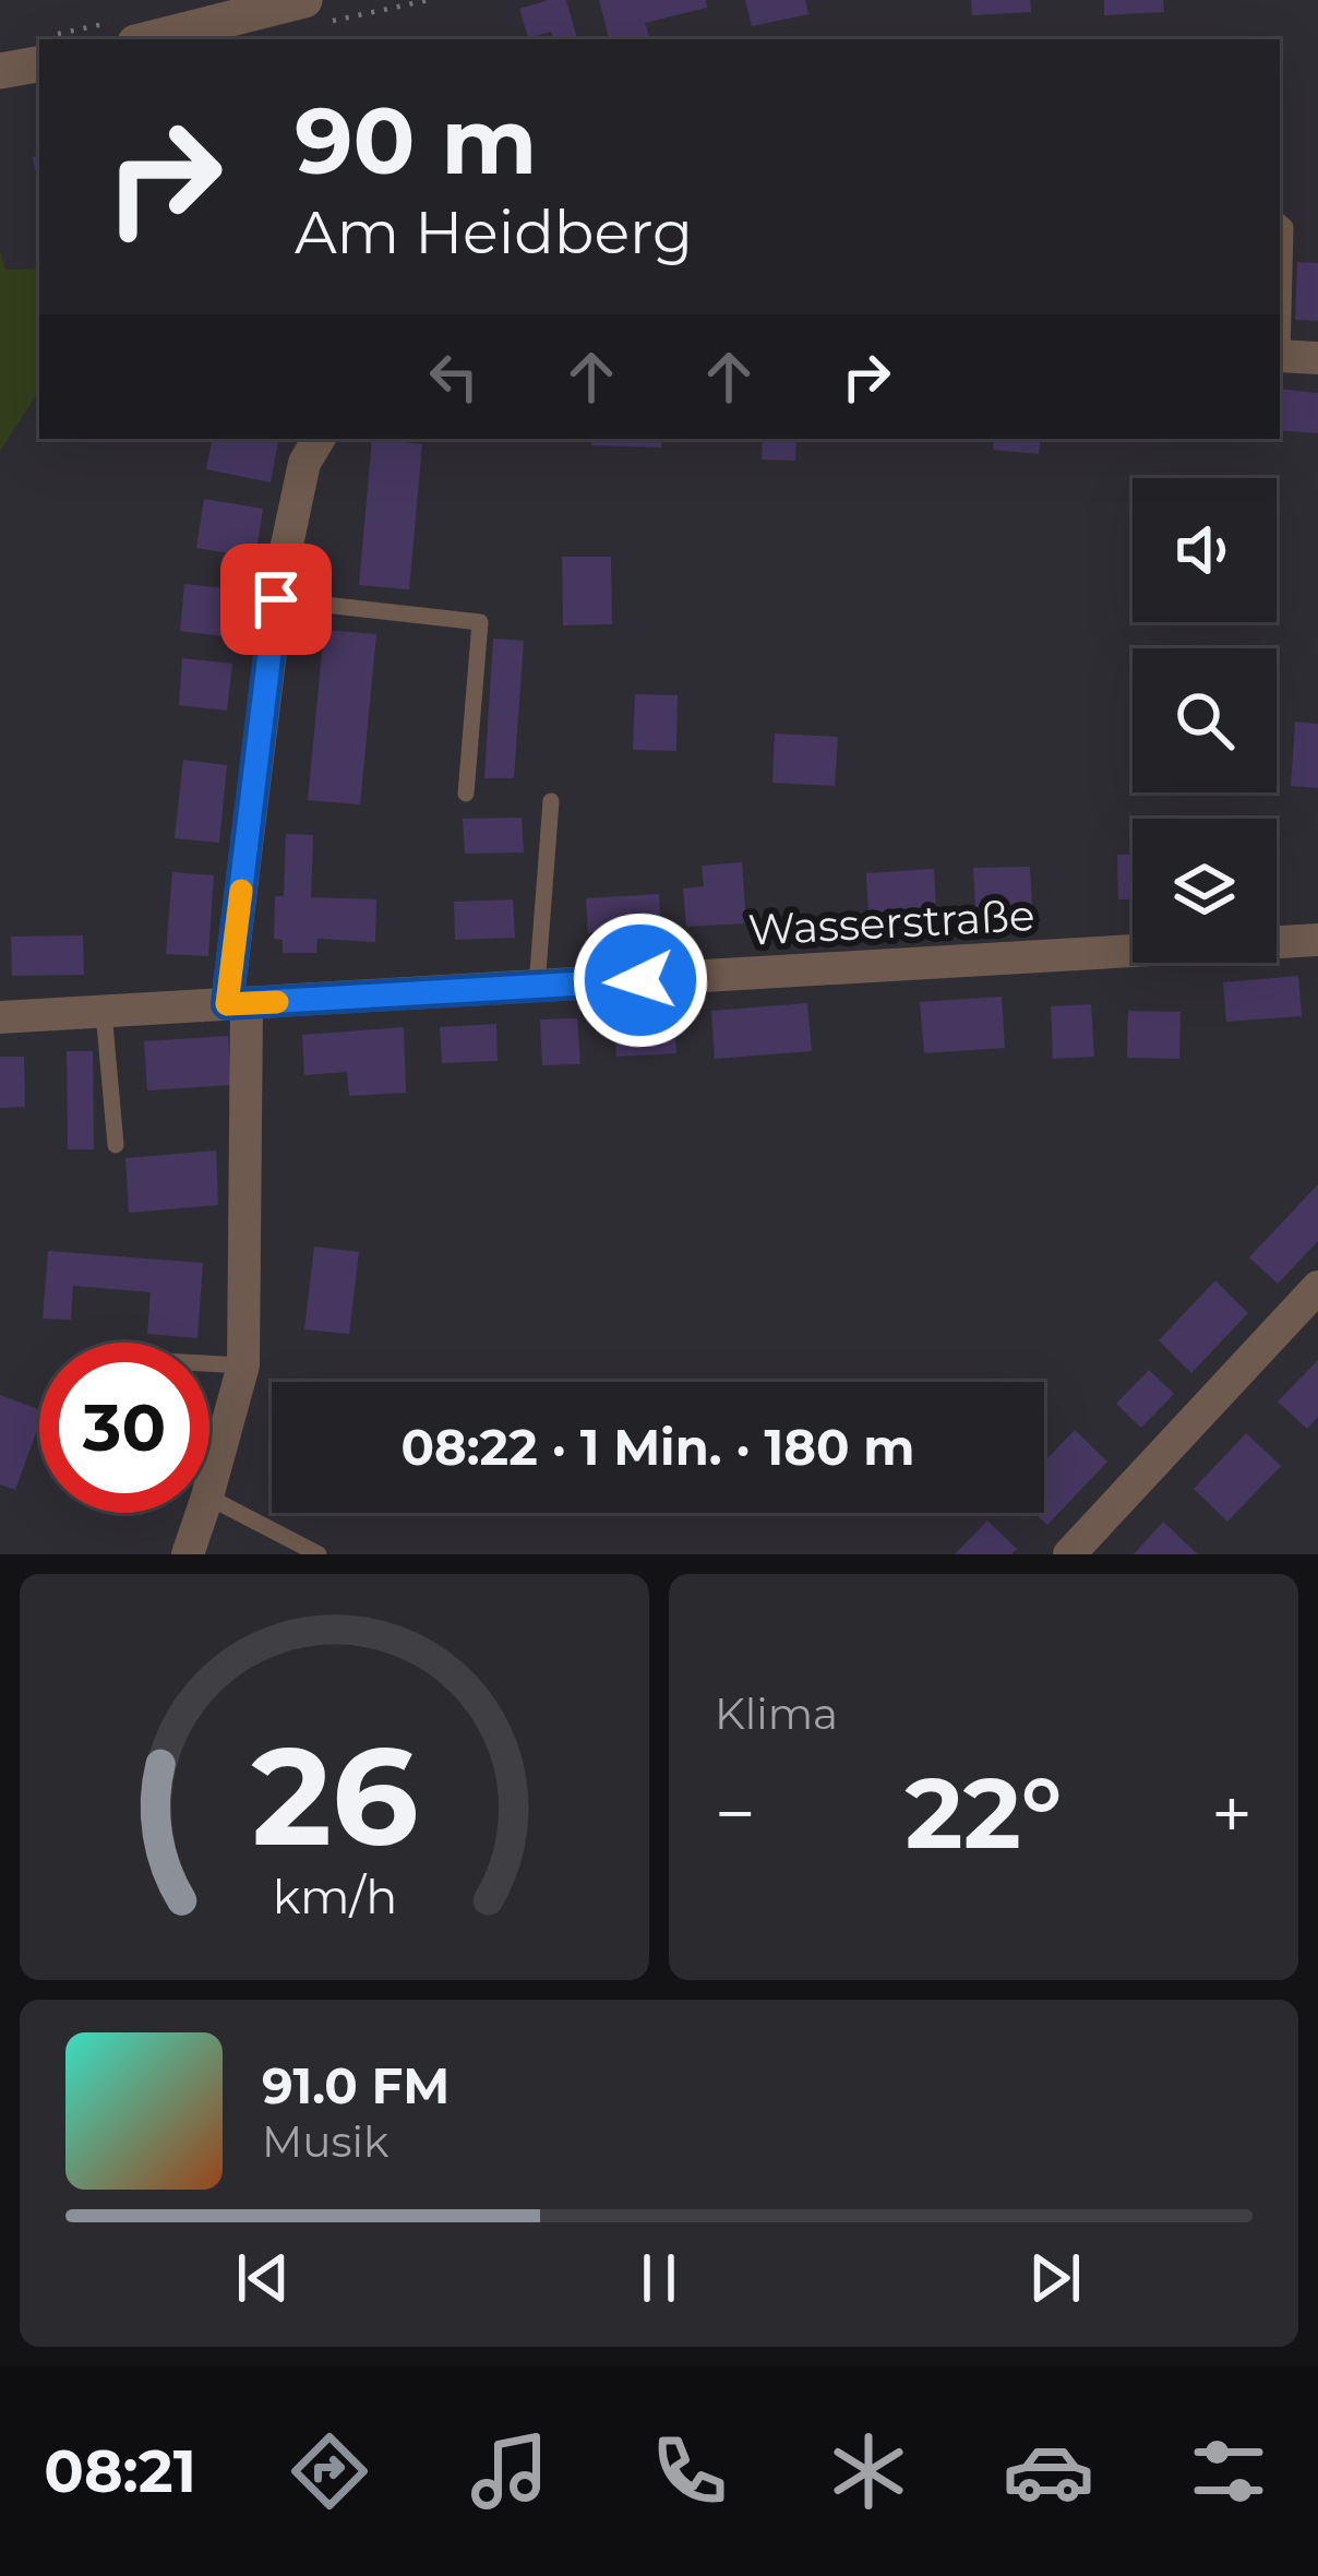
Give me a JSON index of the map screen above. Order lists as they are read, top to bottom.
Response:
{
  "streets": {
    "street": ["Wasserstraße"]
  },
  "page": {
    "turn": ["90 m", "Am Heidberg"],
    "limit": "30",
    "trip": "08:22 · 1 Min. · 180 m",
    "tile": "Klima",
    "heat": ["−", "22°", "+"],
    "song": ["91.0 FM", "Musik"],
    "tabs": "08:21",
    "gauge": ["26", "km/h"]
  }
}
